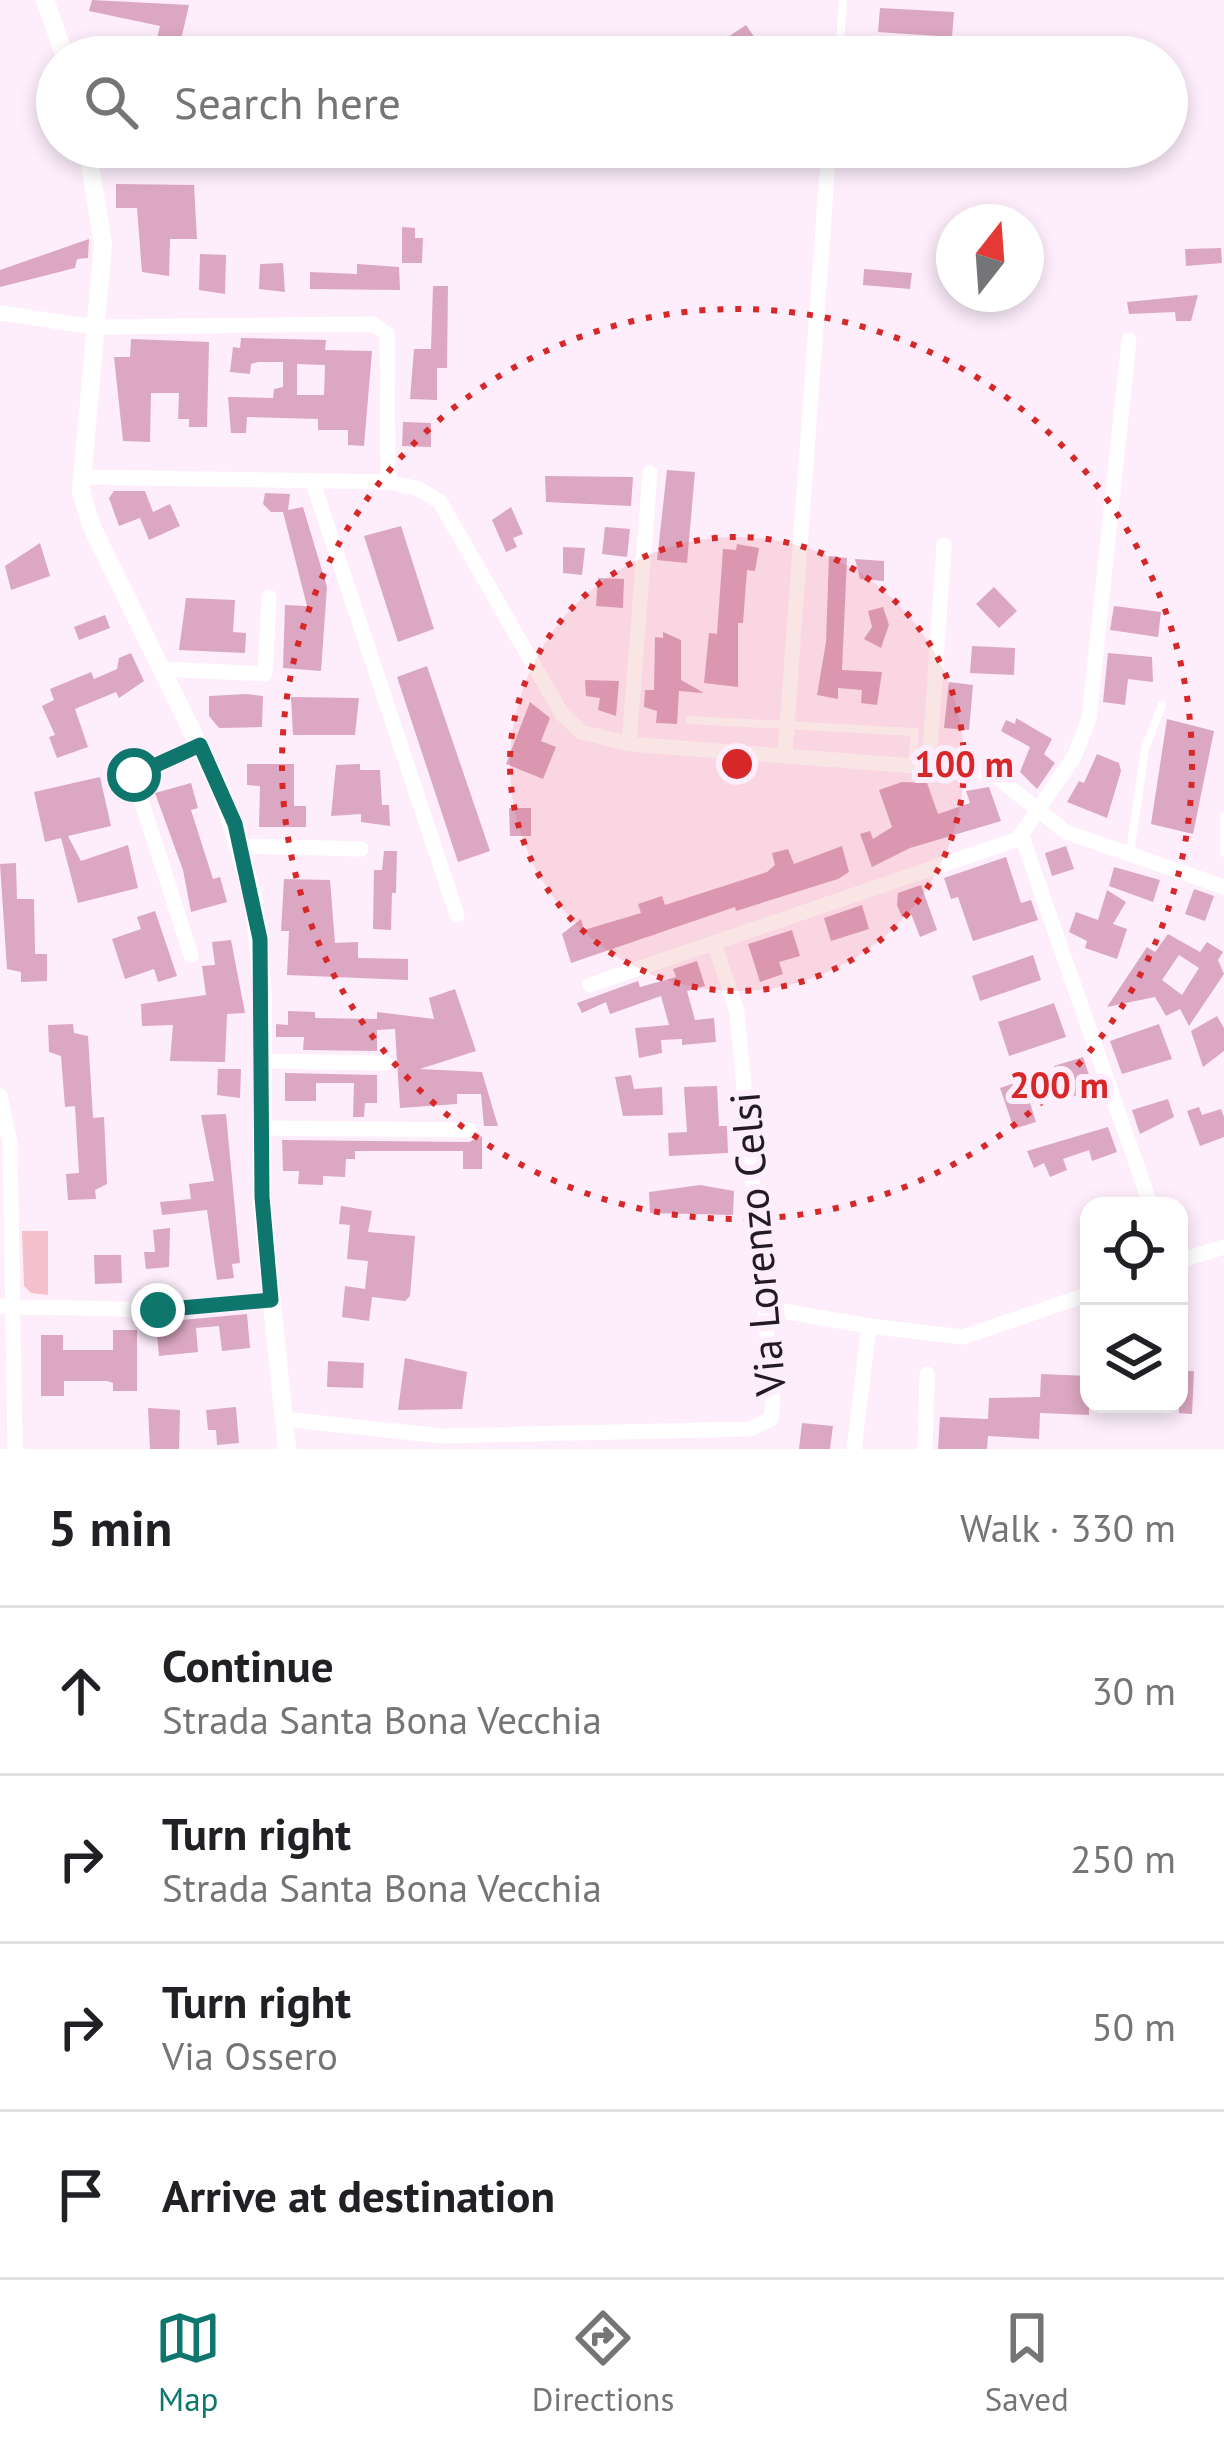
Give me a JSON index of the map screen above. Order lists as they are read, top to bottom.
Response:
{
  "streets": {
    "street": ["Via Lorenzo Celsi"]
  },
  "north": "top",
  "page": {
    "search": "Search here",
    "heading": ["5 min", "Walk · 330 m"],
    "list": [
      ["Continue", "Strada Santa Bona Vecchia", "30 m"],
      ["Turn right", "Strada Santa Bona Vecchia", "250 m"],
      ["Turn right", "Via Ossero", "50 m"],
      "Arrive at destination"
    ],
    "nav": ["Map", "Directions", "Saved"]
  },
  "rings": ["100 m", "200 m"]
}
